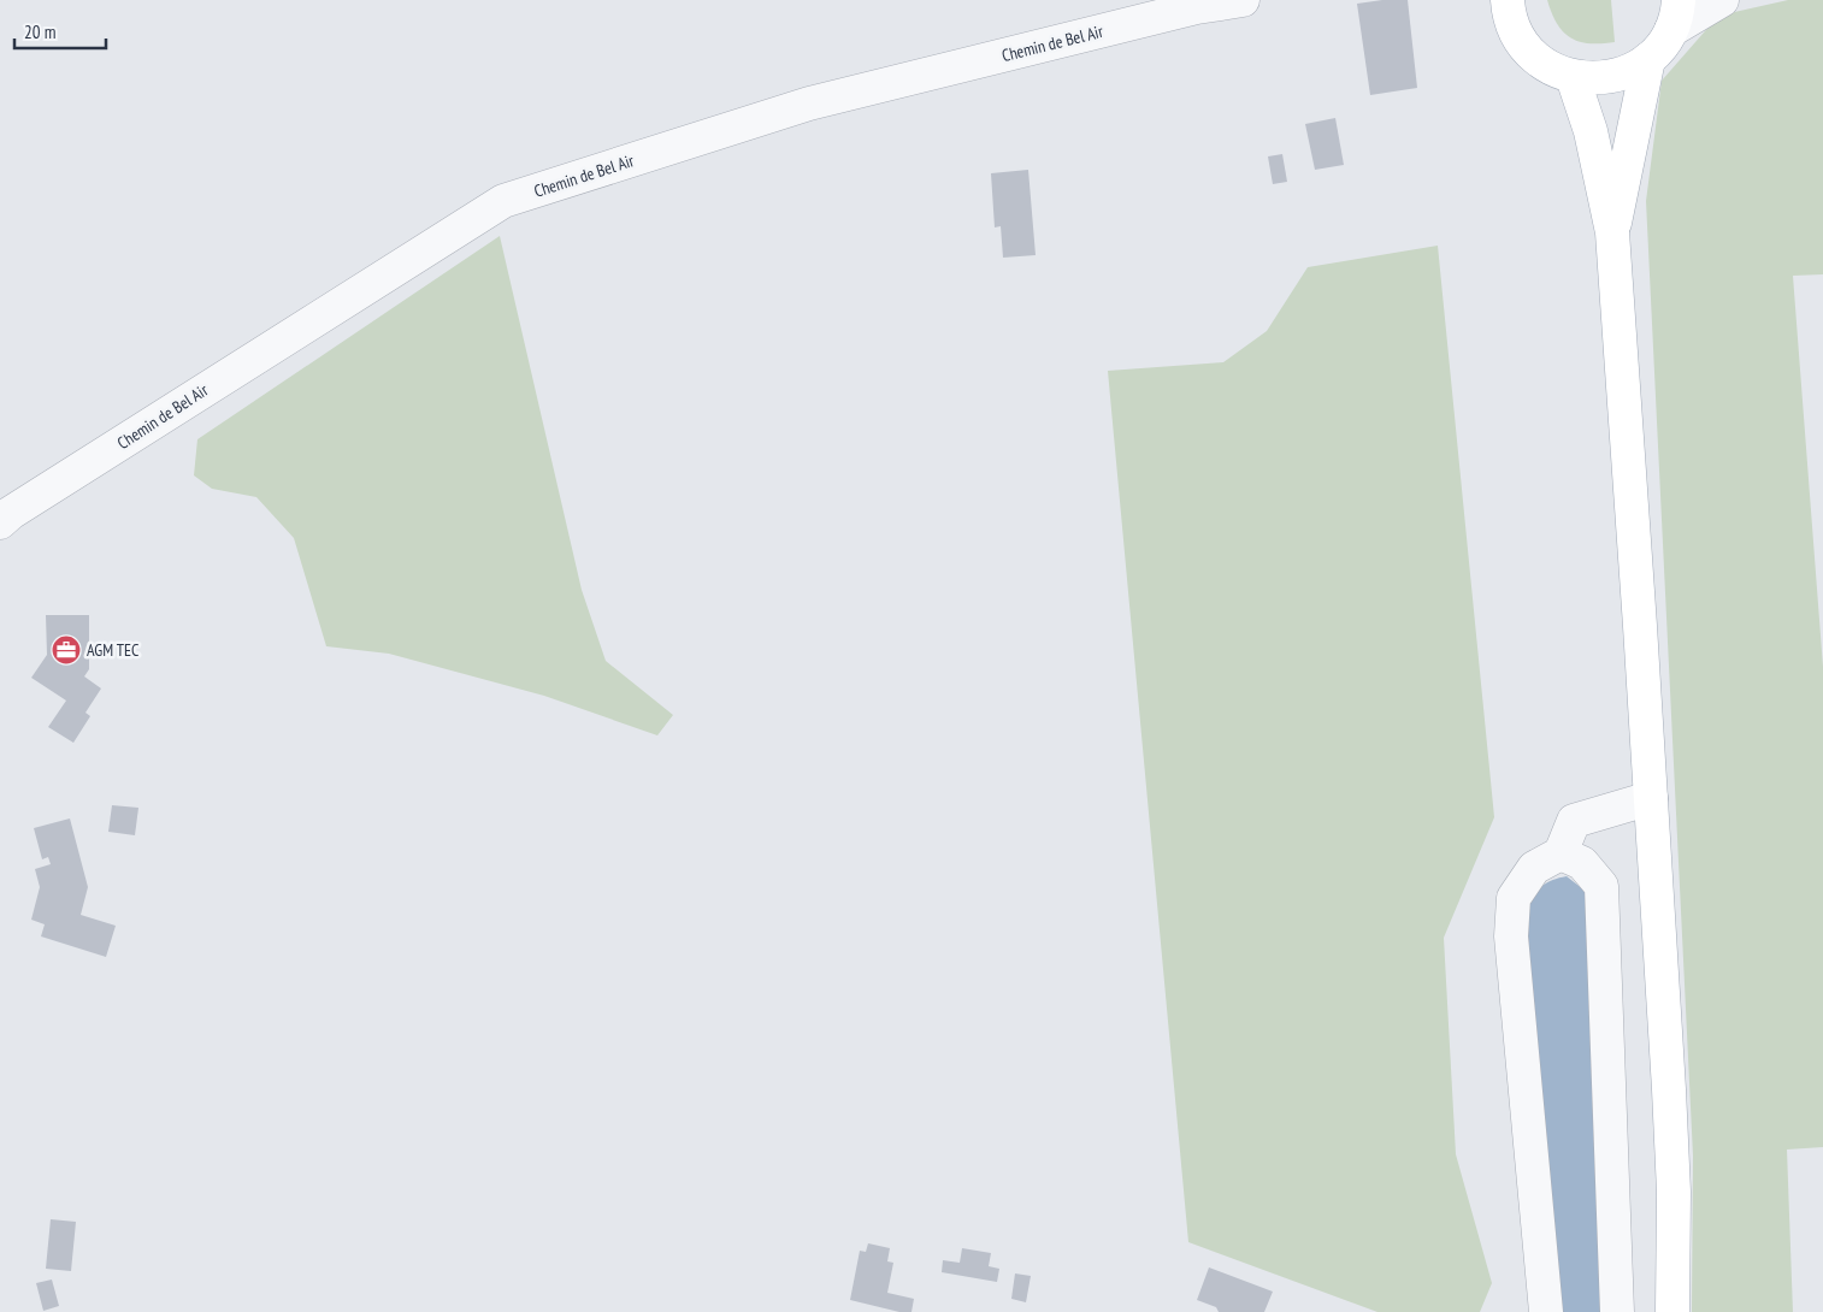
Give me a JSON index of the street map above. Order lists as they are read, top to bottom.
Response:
{
  "streets": {
    "street": ["Chemin de Bel Air"]
  },
  "places": {
    "office": ["AGM TEC"]
  },
  "scale_bar": "20 m"
}
